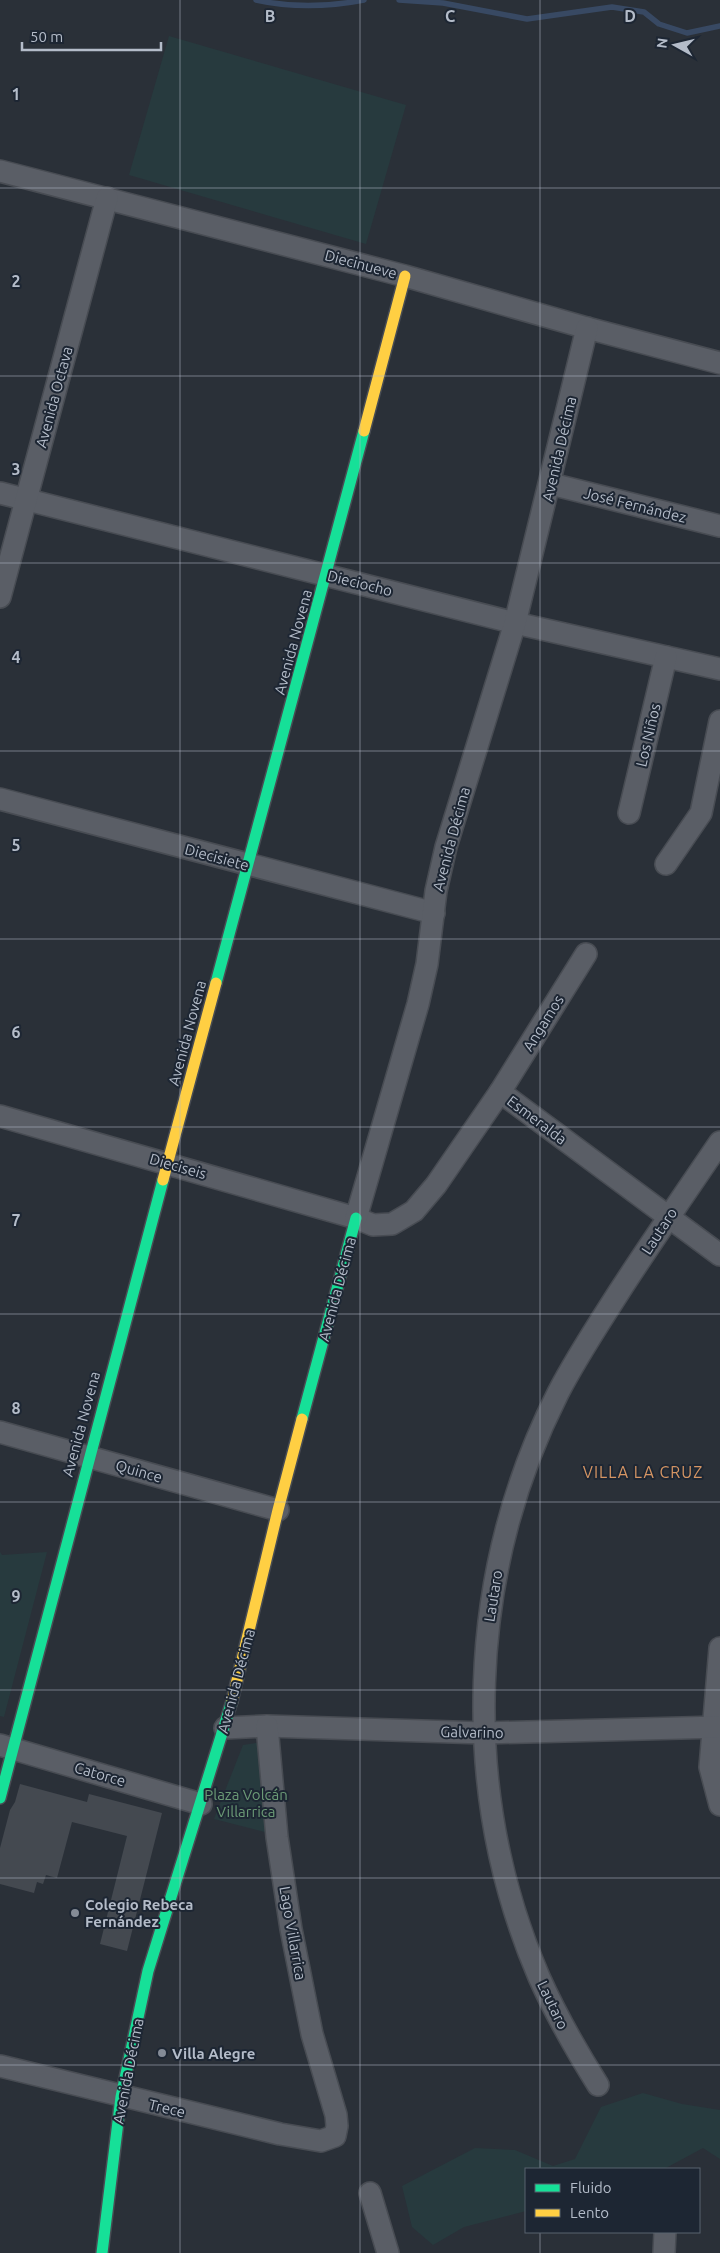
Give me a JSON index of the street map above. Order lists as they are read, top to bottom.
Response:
{
  "streets": {
    "street": [
      "Diecinueve",
      "Avenida Octava",
      "Avenida Décima",
      "José Fernández",
      "Dieciocho",
      "Avenida Novena",
      "Los Niños",
      "Diecisiete",
      "Angamos",
      "Esmeralda",
      "Dieciseis",
      "Lautaro",
      "Quince",
      "Galvarino",
      "Catorce",
      "Lago Villarrica",
      "Trece"
    ]
  },
  "crossings": [
    ["Diecinueve", "Avenida Octava"],
    ["Diecinueve", "Avenida Décima"],
    ["Diecinueve", "Avenida Novena"],
    ["Avenida Octava", "Dieciocho"],
    ["Avenida Décima", "José Fernández"],
    ["Avenida Décima", "Dieciocho"],
    ["Avenida Décima", "Diecisiete"],
    ["Avenida Décima", "Esmeralda"],
    ["Avenida Décima", "Dieciseis"],
    ["Avenida Décima", "Quince"],
    ["Avenida Décima", "Galvarino"],
    ["Avenida Décima", "Catorce"],
    ["Avenida Décima", "Trece"],
    ["Dieciocho", "Avenida Novena"],
    ["Dieciocho", "Los Niños"],
    ["Avenida Novena", "Diecisiete"],
    ["Avenida Novena", "Dieciseis"],
    ["Avenida Novena", "Quince"],
    ["Avenida Novena", "Catorce"],
    ["Angamos", "Esmeralda"],
    ["Esmeralda", "Dieciseis"],
    ["Esmeralda", "Lautaro"],
    ["Lautaro", "Galvarino"],
    ["Galvarino", "Lago Villarrica"],
    ["Lago Villarrica", "Trece"]
  ],
  "districts": ["VILLA LA CRUZ"],
  "parks": ["Plaza Volcán Villarrica"],
  "places": ["Colegio Rebeca Fernández", "Villa Alegre"],
  "legend": ["Fluido", "Lento"],
  "scale_bar": "50 m",
  "north": "left",
  "grid": {
    "columns": ["B", "C", "D"],
    "rows": [
      "1",
      "2",
      "3",
      "4",
      "5",
      "6",
      "7",
      "8",
      "9"
    ]
  }
}
